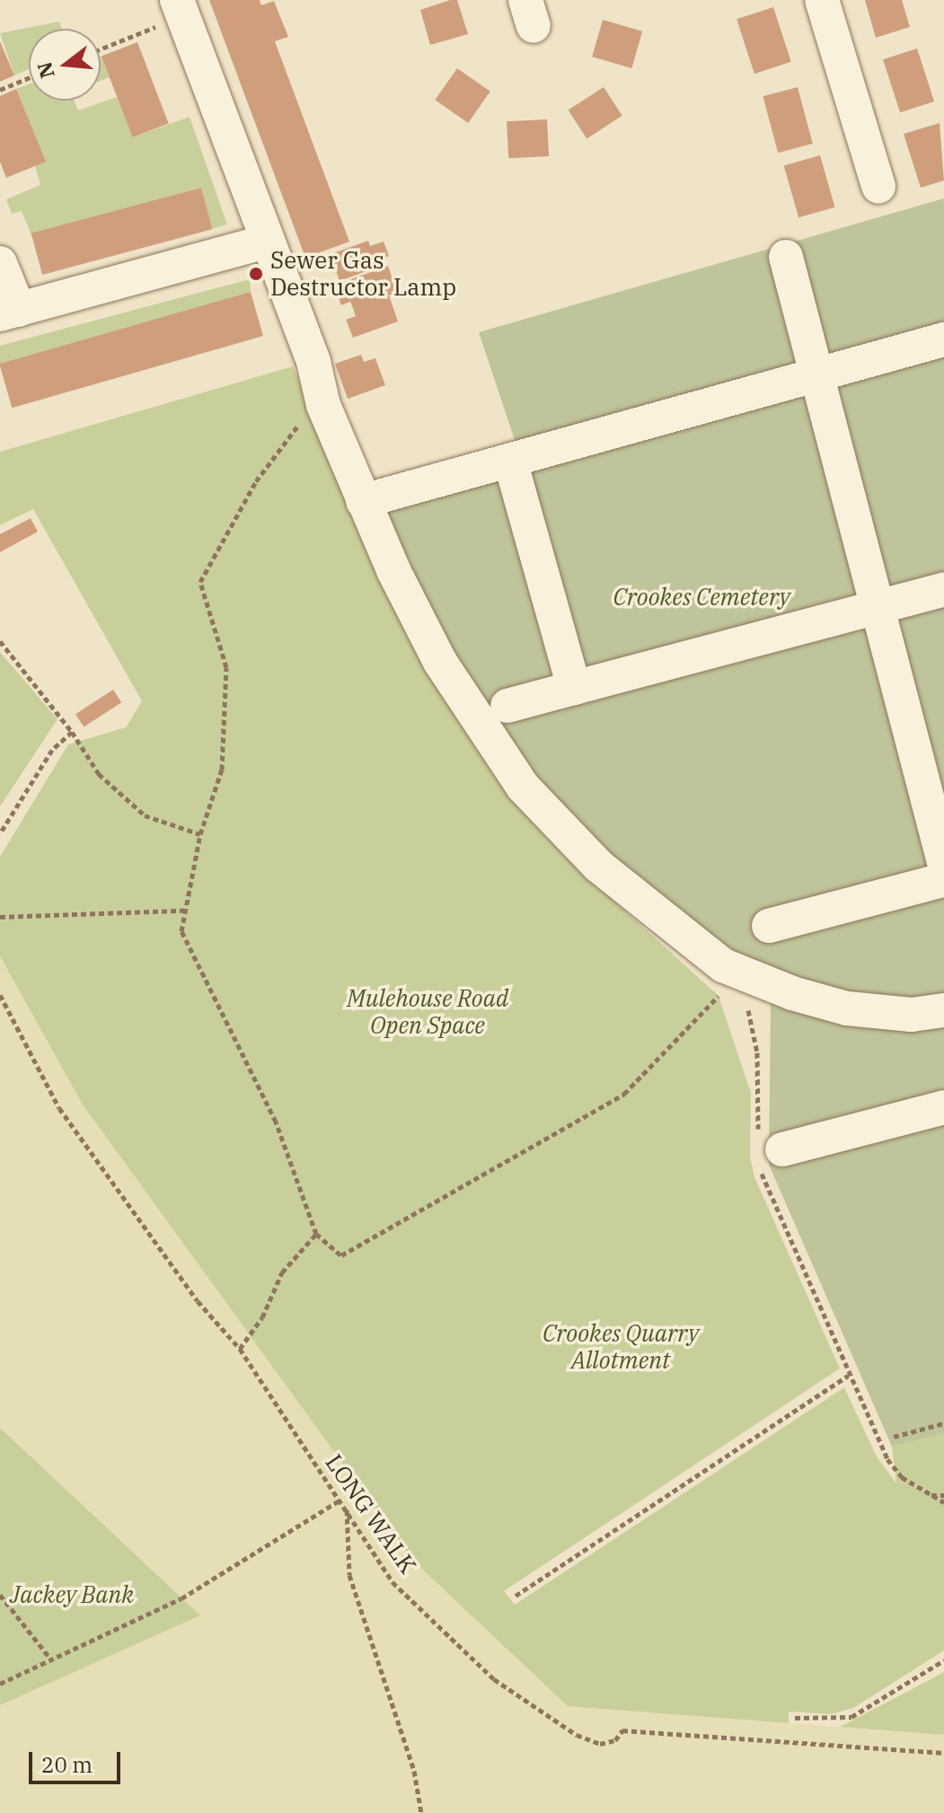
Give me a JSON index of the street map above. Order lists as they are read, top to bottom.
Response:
{
  "streets": {
    "path": ["LONG WALK"]
  },
  "parks": [
    "Crookes Cemetery",
    "Mulehouse Road Open Space",
    "Crookes Quarry Allotment",
    "Jackey Bank"
  ],
  "places": ["Sewer Gas Destructor Lamp"],
  "scale_bar": "20 m",
  "north": "left"
}
